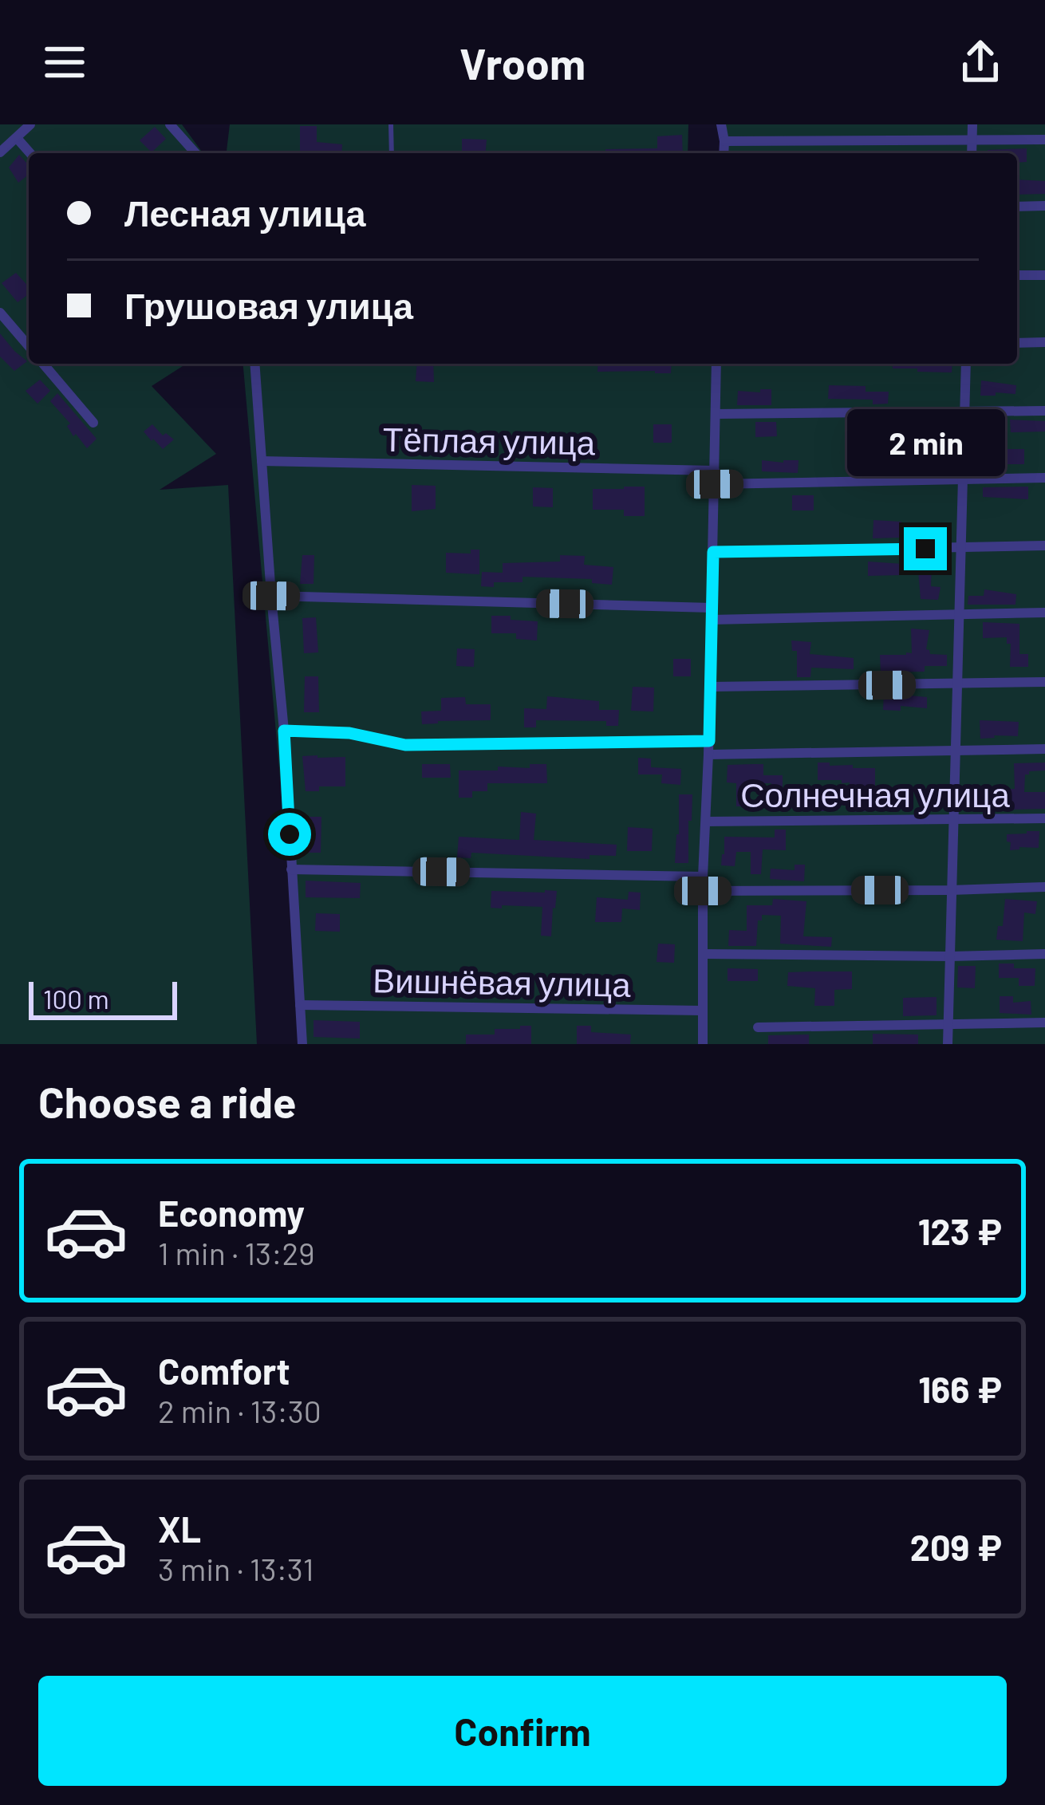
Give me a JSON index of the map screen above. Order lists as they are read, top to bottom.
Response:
{
  "streets": {
    "street": ["Тёплая улица", "Солнечная улица", "Вишнёвая улица"]
  },
  "scale_bar": "100 m",
  "page": {
    "header": "Vroom",
    "banner": ["Лесная улица", "Грушовая улица"],
    "bubble": "2 min",
    "scale": "100 m",
    "heading": "Choose a ride",
    "list": [
      {
        "name": "Economy",
        "note": "1 min · 13:29",
        "value": "123 ₽"
      },
      {
        "name": "Comfort",
        "note": "2 min · 13:30",
        "value": "166 ₽"
      },
      {
        "name": "XL",
        "note": "3 min · 13:31",
        "value": "209 ₽"
      }
    ],
    "buttons": "Confirm"
  }
}
